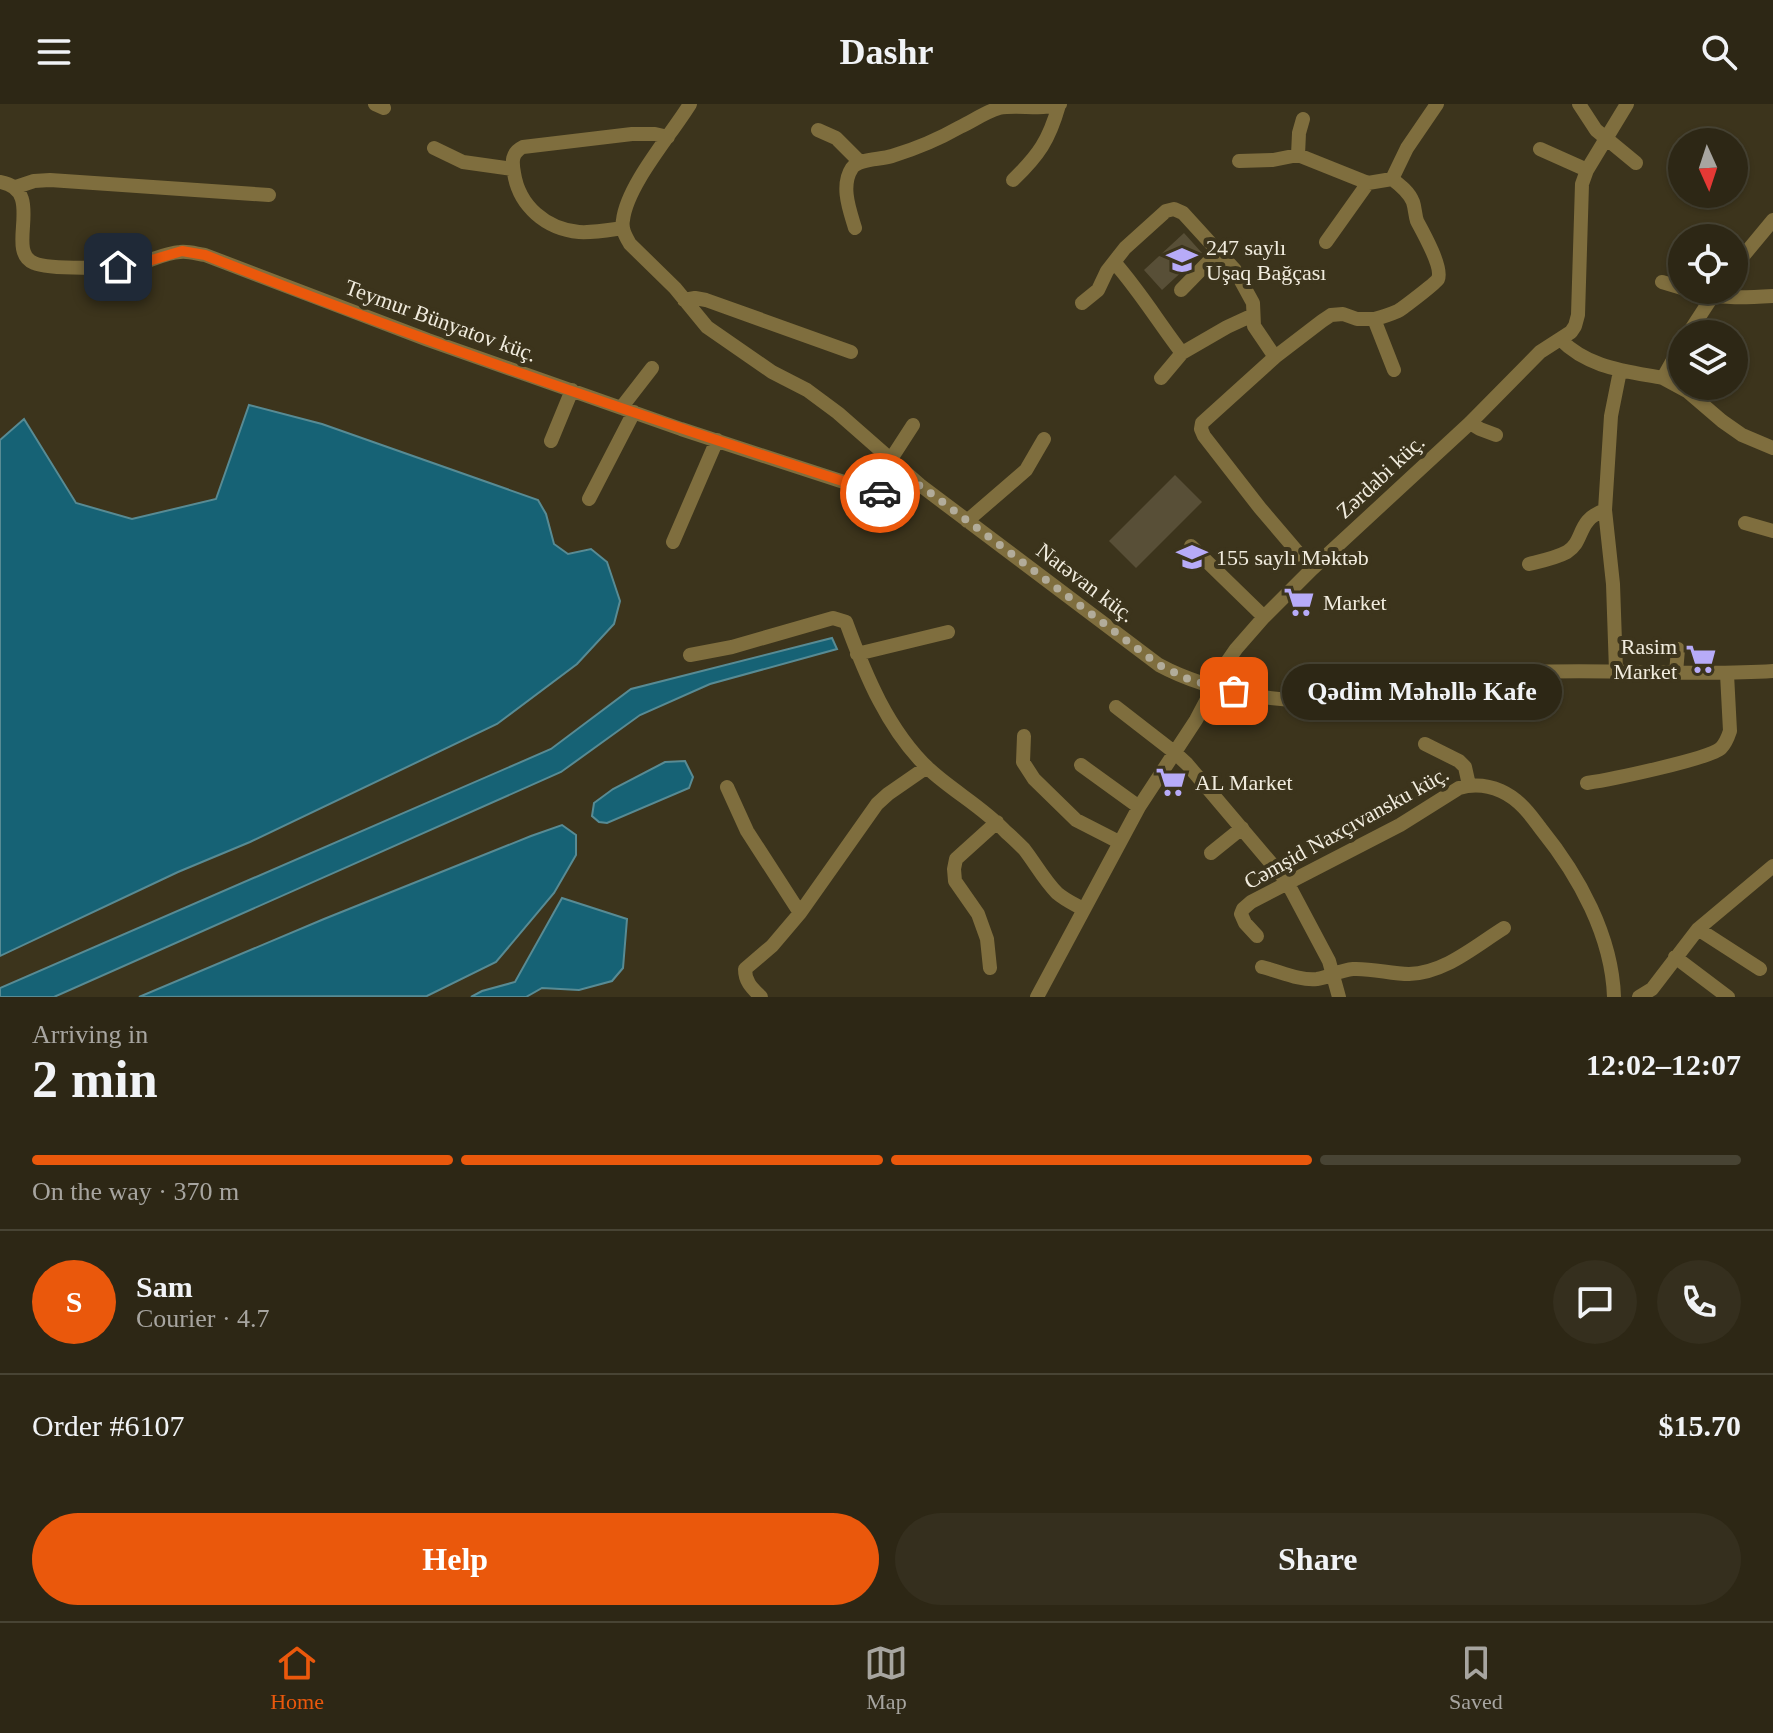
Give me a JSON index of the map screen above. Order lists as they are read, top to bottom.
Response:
{
  "streets": {
    "street": [
      "Teymur Bünyatov küç.",
      "Zərdabi küç.",
      "Natəvan küç.",
      "Cəmşid Naxçıvansku küç."
    ]
  },
  "crossings": [
    ["Teymur Bünyatov küç.", "Natəvan küç."],
    ["Zərdabi küç.", "Natəvan küç."]
  ],
  "places": {
    "school or university": ["247 saylı Uşaq Bağçası", "155 saylı Məktəb"],
    "supermarket": ["Market", "Rasim Market", "AL Market"],
    "other": ["Qədim Məhəllə Kafe"]
  },
  "north": "bottom",
  "page": {
    "header": "Dashr",
    "bubble": "Qədim Məhəllə Kafe",
    "heading": ["2 min", "Arriving in", "12:02–12:07"],
    "panel": [
      "Sam",
      "Courier · 4.7",
      "Order #6107",
      "$15.70"
    ],
    "bar": "On the way · 370 m",
    "round": "S",
    "buttons": ["Help", "Share"],
    "tabs": ["Home", "Map", "Saved"]
  }
}
